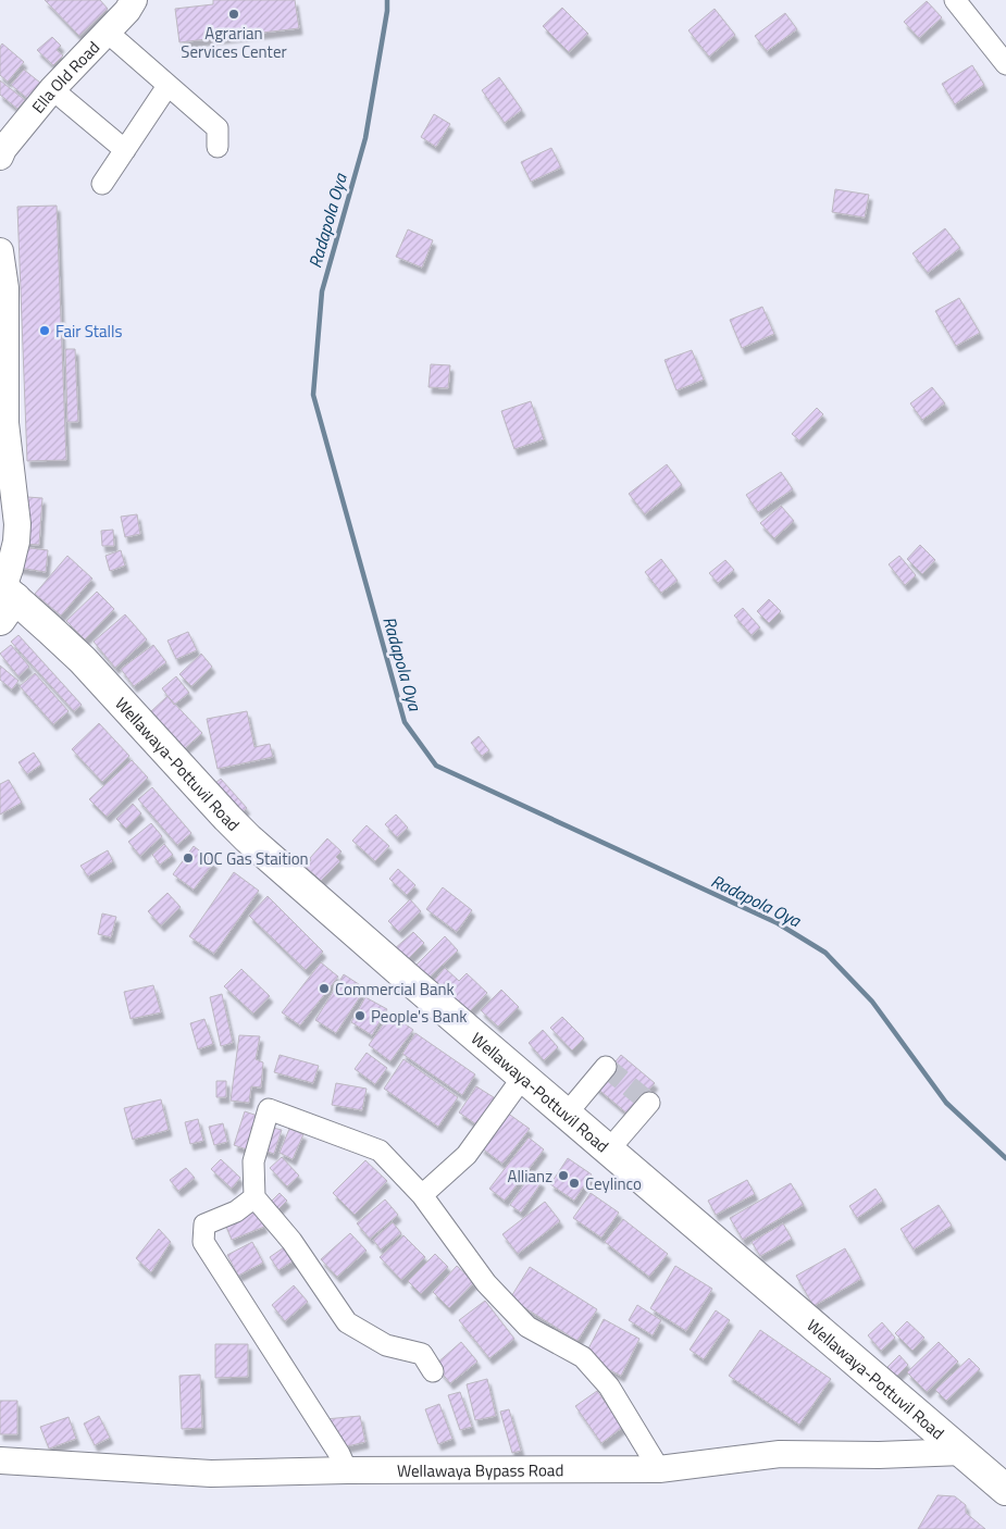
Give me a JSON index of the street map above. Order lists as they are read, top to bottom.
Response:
{
  "streets": {
    "highway": ["Wellawaya-Pottuvil Road"],
    "main road": ["Ella Old Road", "Wellawaya Bypass Road"]
  },
  "crossings": [
    ["Wellawaya-Pottuvil Road", "Wellawaya Bypass Road"]
  ],
  "water": ["Radapola Oya"],
  "places": [
    "Agrarian Services Center",
    "Fair Stalls",
    "IOC Gas Staition",
    "Commercial Bank",
    "People's Bank",
    "Allianz",
    "Ceylinco"
  ]
}
